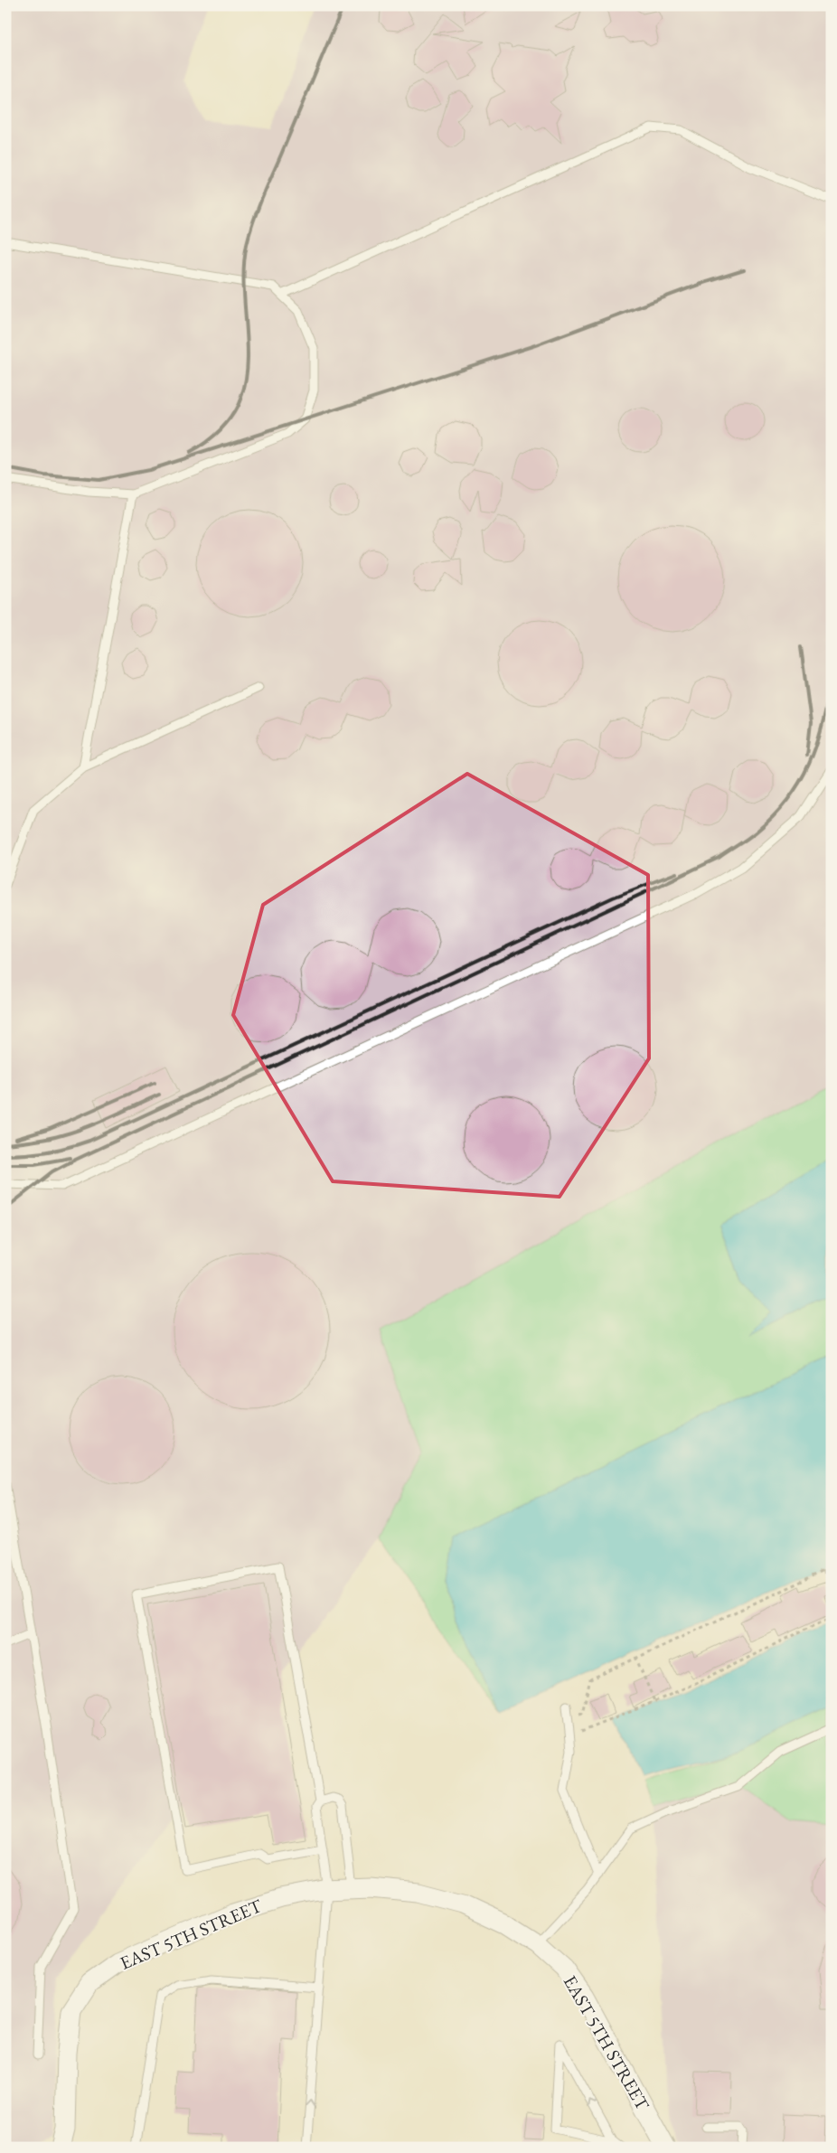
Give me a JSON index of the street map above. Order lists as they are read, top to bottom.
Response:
{
  "streets": {
    "street": ["EAST 5TH STREET"]
  }
}
